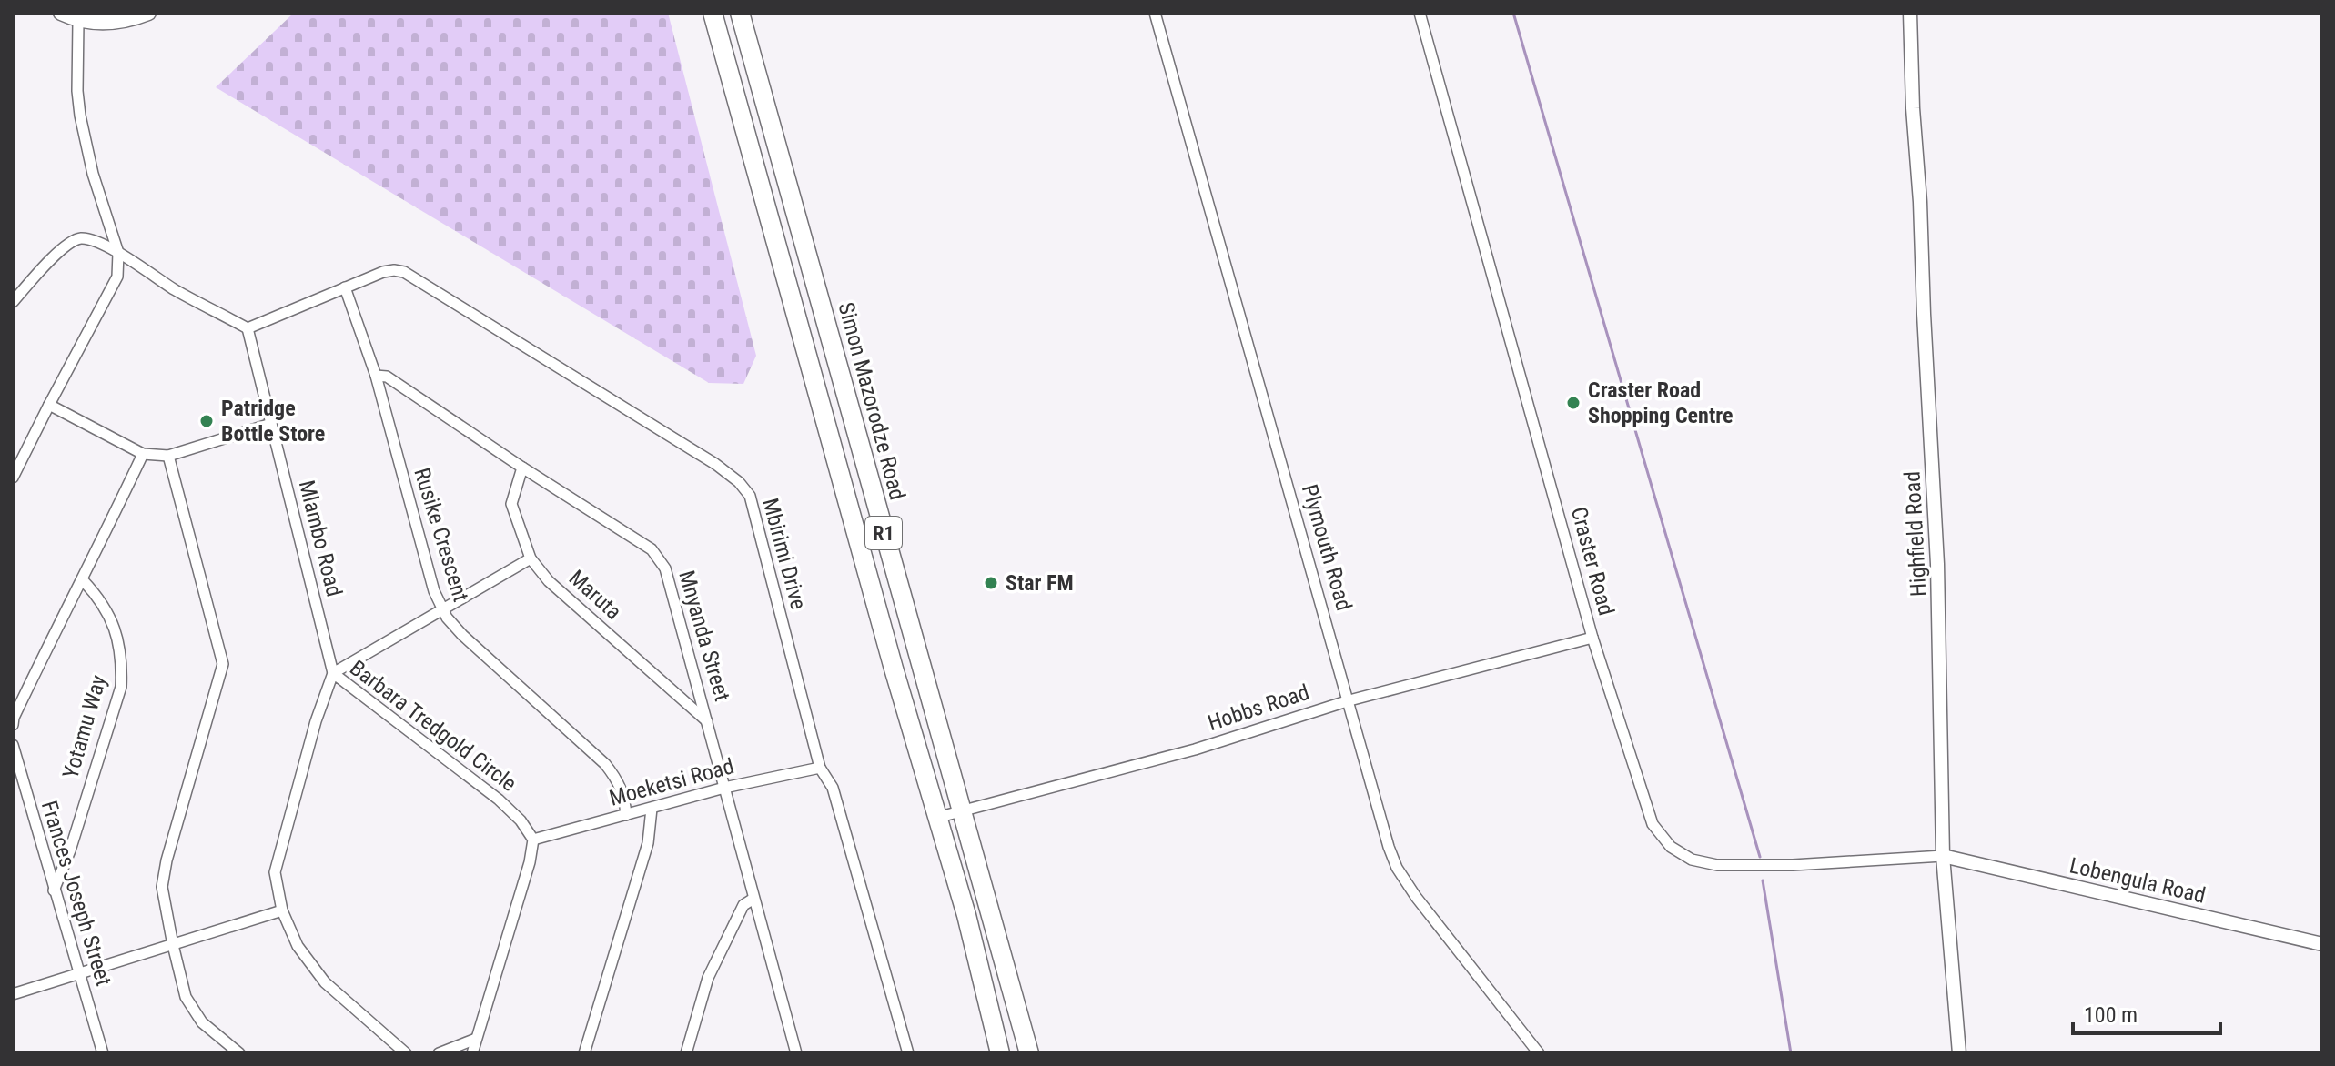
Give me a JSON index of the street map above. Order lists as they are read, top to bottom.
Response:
{
  "streets": {
    "highway": ["Simon Mazorodze Road", "R1"],
    "street": [
      "Highfield Road",
      "Rusike Crescent",
      "Mlambo Road",
      "Plymouth Road",
      "Mbirimi Drive",
      "Craster Road",
      "Maruta",
      "Mnyanda Street",
      "Hobbs Road",
      "Barbara Tredgold Circle",
      "Yotamu Way",
      "Moeketsi Road",
      "Lobengula Road",
      "Frances Joseph Street"
    ]
  },
  "crossings": [
    ["Simon Mazorodze Road", "Hobbs Road"],
    ["R1", "Hobbs Road"],
    ["Highfield Road", "Craster Road"],
    ["Highfield Road", "Lobengula Road"],
    ["Rusike Crescent", "Mbirimi Drive"],
    ["Rusike Crescent", "Mnyanda Street"],
    ["Rusike Crescent", "Moeketsi Road"],
    ["Mlambo Road", "Mbirimi Drive"],
    ["Mlambo Road", "Barbara Tredgold Circle"],
    ["Plymouth Road", "Hobbs Road"],
    ["Mbirimi Drive", "Moeketsi Road"],
    ["Craster Road", "Hobbs Road"],
    ["Craster Road", "Lobengula Road"],
    ["Maruta", "Mnyanda Street"],
    ["Mnyanda Street", "Moeketsi Road"],
    ["Barbara Tredgold Circle", "Moeketsi Road"],
    ["Yotamu Way", "Frances Joseph Street"]
  ],
  "places": ["Craster Road Shopping Centre", "Patridge Bottle Store", "Star FM"],
  "scale_bar": "100 m"
}
